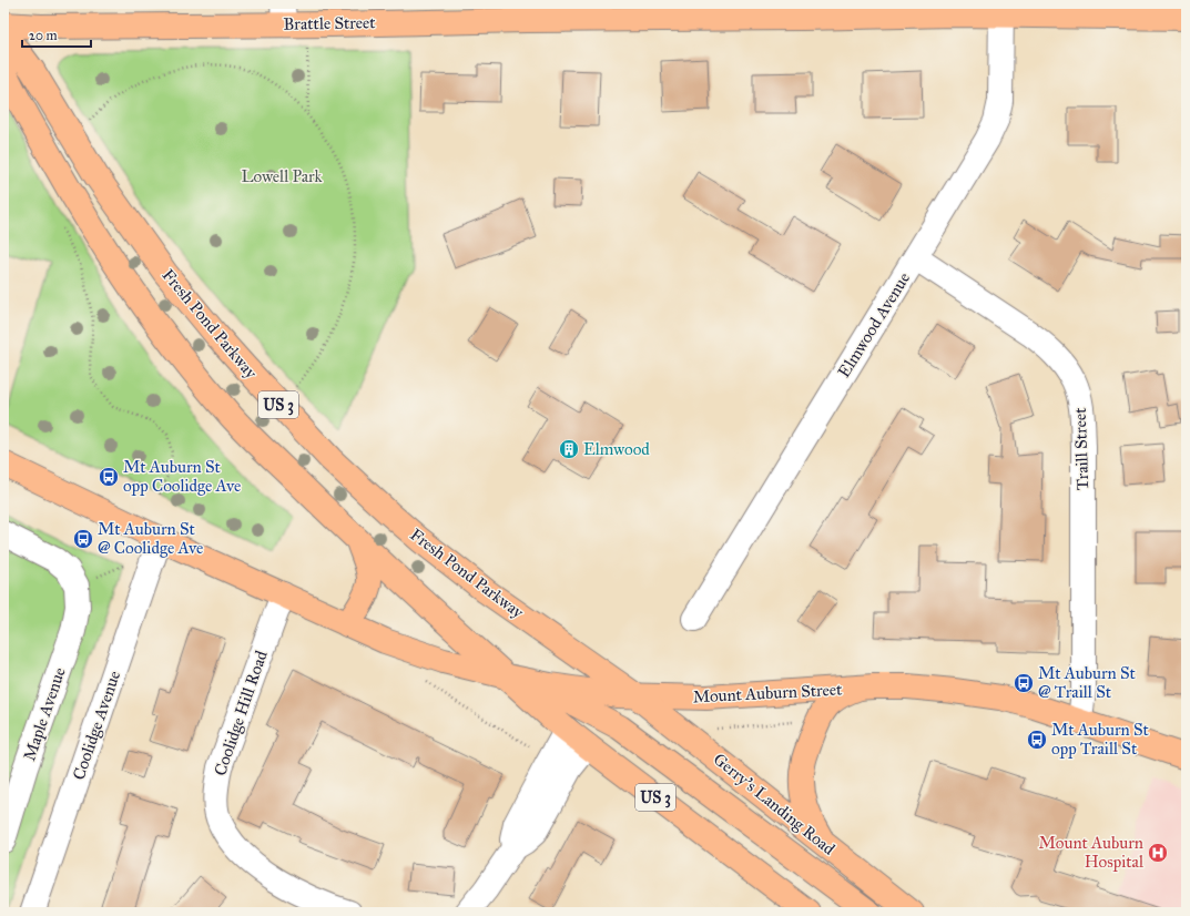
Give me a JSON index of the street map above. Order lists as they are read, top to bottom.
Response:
{
  "streets": {
    "main road": [
      "Brattle Street",
      "Fresh Pond Parkway",
      "US 3",
      "Mount Auburn Street",
      "Gerry's Landing Road"
    ],
    "street": [
      "Elmwood Avenue",
      "Traill Street",
      "Coolidge Hill Road",
      "Maple Avenue",
      "Coolidge Avenue"
    ]
  },
  "crossings": [
    ["Brattle Street", "Elmwood Avenue"],
    ["Fresh Pond Parkway", "Mount Auburn Street"],
    ["Fresh Pond Parkway", "Gerry's Landing Road"],
    ["Elmwood Avenue", "Traill Street"],
    ["US 3", "Mount Auburn Street"],
    ["Traill Street", "Mount Auburn Street"],
    ["Mount Auburn Street", "Coolidge Hill Road"],
    ["Mount Auburn Street", "Coolidge Avenue"],
    ["Mount Auburn Street", "Gerry's Landing Road"]
  ],
  "parks": ["Lowell Park"],
  "places": {
    "building": ["Elmwood"],
    "bus stop": [
      "Mt Auburn St opp Coolidge Ave",
      "Mt Auburn St @ Coolidge Ave",
      "Mt Auburn St @ Traill St",
      "Mt Auburn St opp Traill St"
    ],
    "hospital": ["Mount Auburn Hospital"]
  },
  "scale_bar": "20 m"
}
